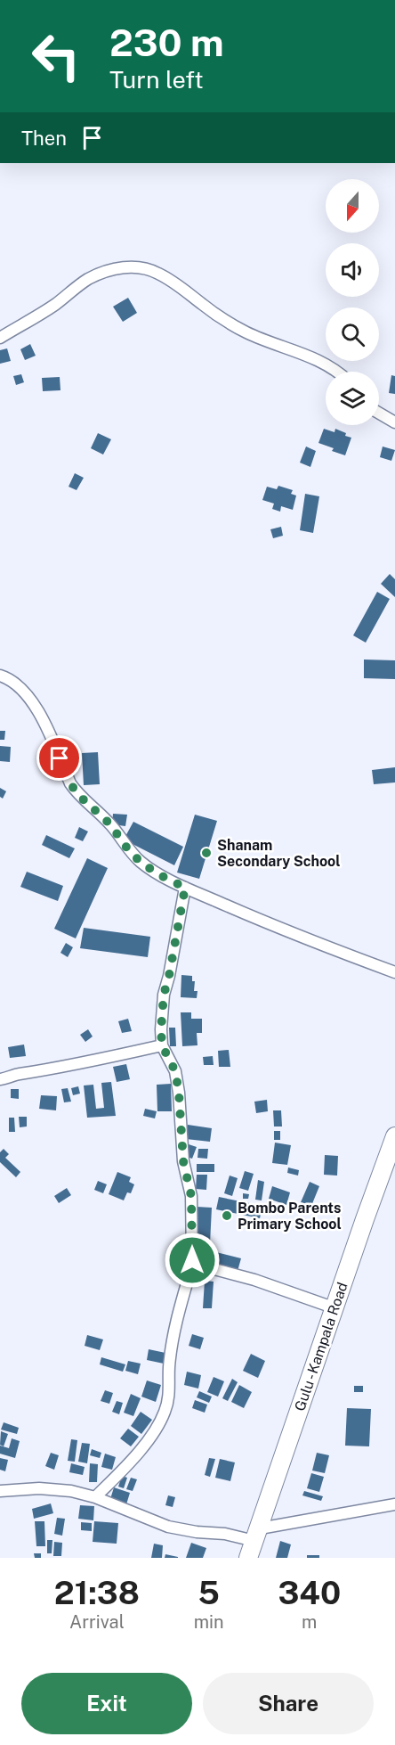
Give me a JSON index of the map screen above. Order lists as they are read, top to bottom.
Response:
{
  "streets": {
    "main road": ["Gulu - Kampala Road"]
  },
  "places": ["Shanam Secondary School", "Bombo Parents Primary School"],
  "north": "bottom",
  "page": {
    "turn": ["230 m", "Turn left"],
    "then": "Then",
    "eta": [
      "21:38",
      "Arrival",
      "5",
      "min",
      "340",
      "m"
    ],
    "buttons": ["Exit", "Share"]
  }
}
